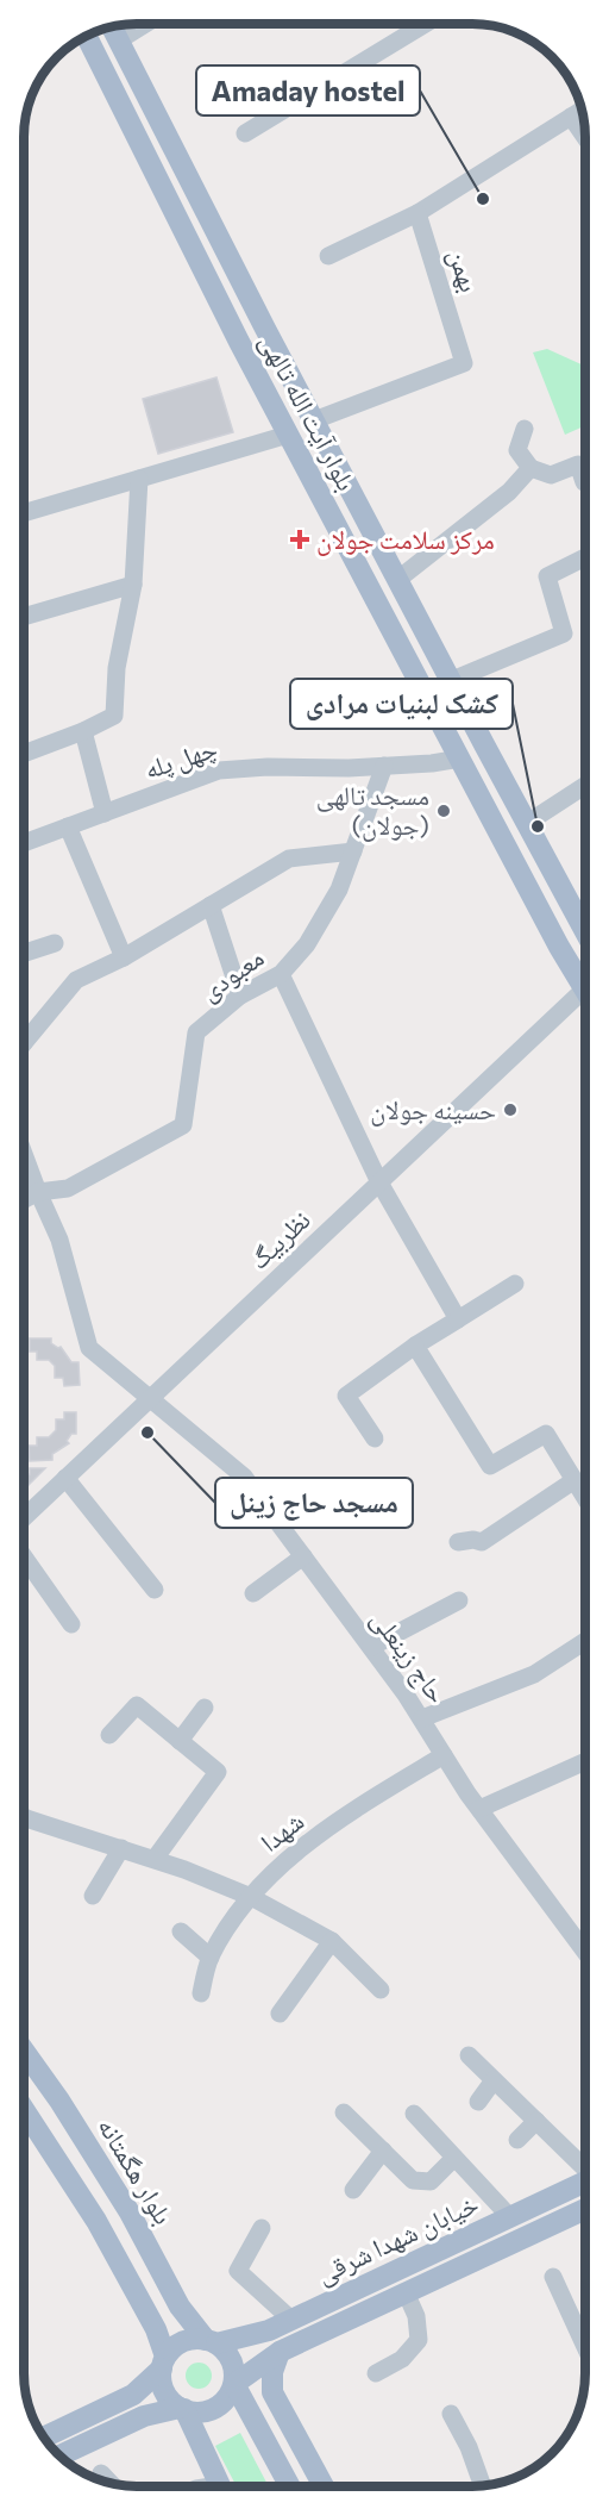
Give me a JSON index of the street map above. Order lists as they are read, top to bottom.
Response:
{
  "streets": {
    "main road": ["بلوار آیت الله تالهی", "بلوار هگمتانه", "خیابان شهدا شرقی"],
    "street": [
      "بهمن",
      "چهل پله",
      "معبودی",
      "نظربیگ",
      "حاج زینعلی",
      "شهدا"
    ]
  },
  "crossings": [
    ["بهمن", "بلوار آیت الله تالهی"],
    ["بلوار آیت الله تالهی", "چهل پله"],
    ["بلوار آیت الله تالهی", "نظربیگ"],
    ["چهل پله", "معبودی"],
    ["معبودی", "حاج زینعلی"],
    ["نظربیگ", "حاج زینعلی"],
    ["حاج زینعلی", "شهدا"],
    ["بلوار هگمتانه", "خیابان شهدا شرقی"]
  ],
  "places": {
    "other": [
      "Amaday hostel",
      "مسجد تالهی (جولان)",
      "کشک لبنیات مرادی",
      "حسینه جولان",
      "مسجد حاج زینل"
    ],
    "health": ["مرکز سلامت جولان"]
  }
}
